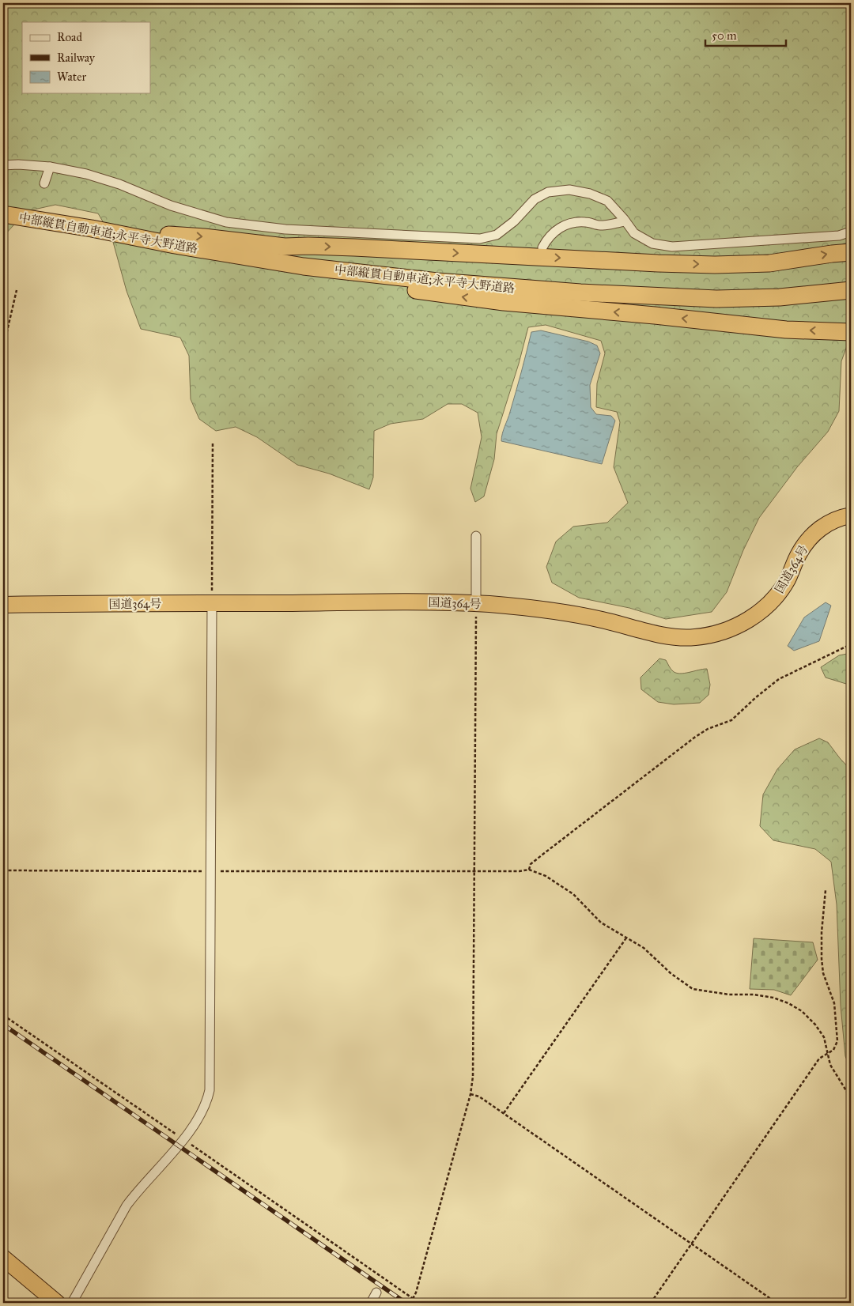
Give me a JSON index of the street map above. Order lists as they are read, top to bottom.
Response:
{
  "streets": {
    "highway": ["中部縦貫自動車道;永平寺大野道路", "国道364号"]
  },
  "legend": ["Road", "Railway", "Water"],
  "scale_bar": "50 m"
}
